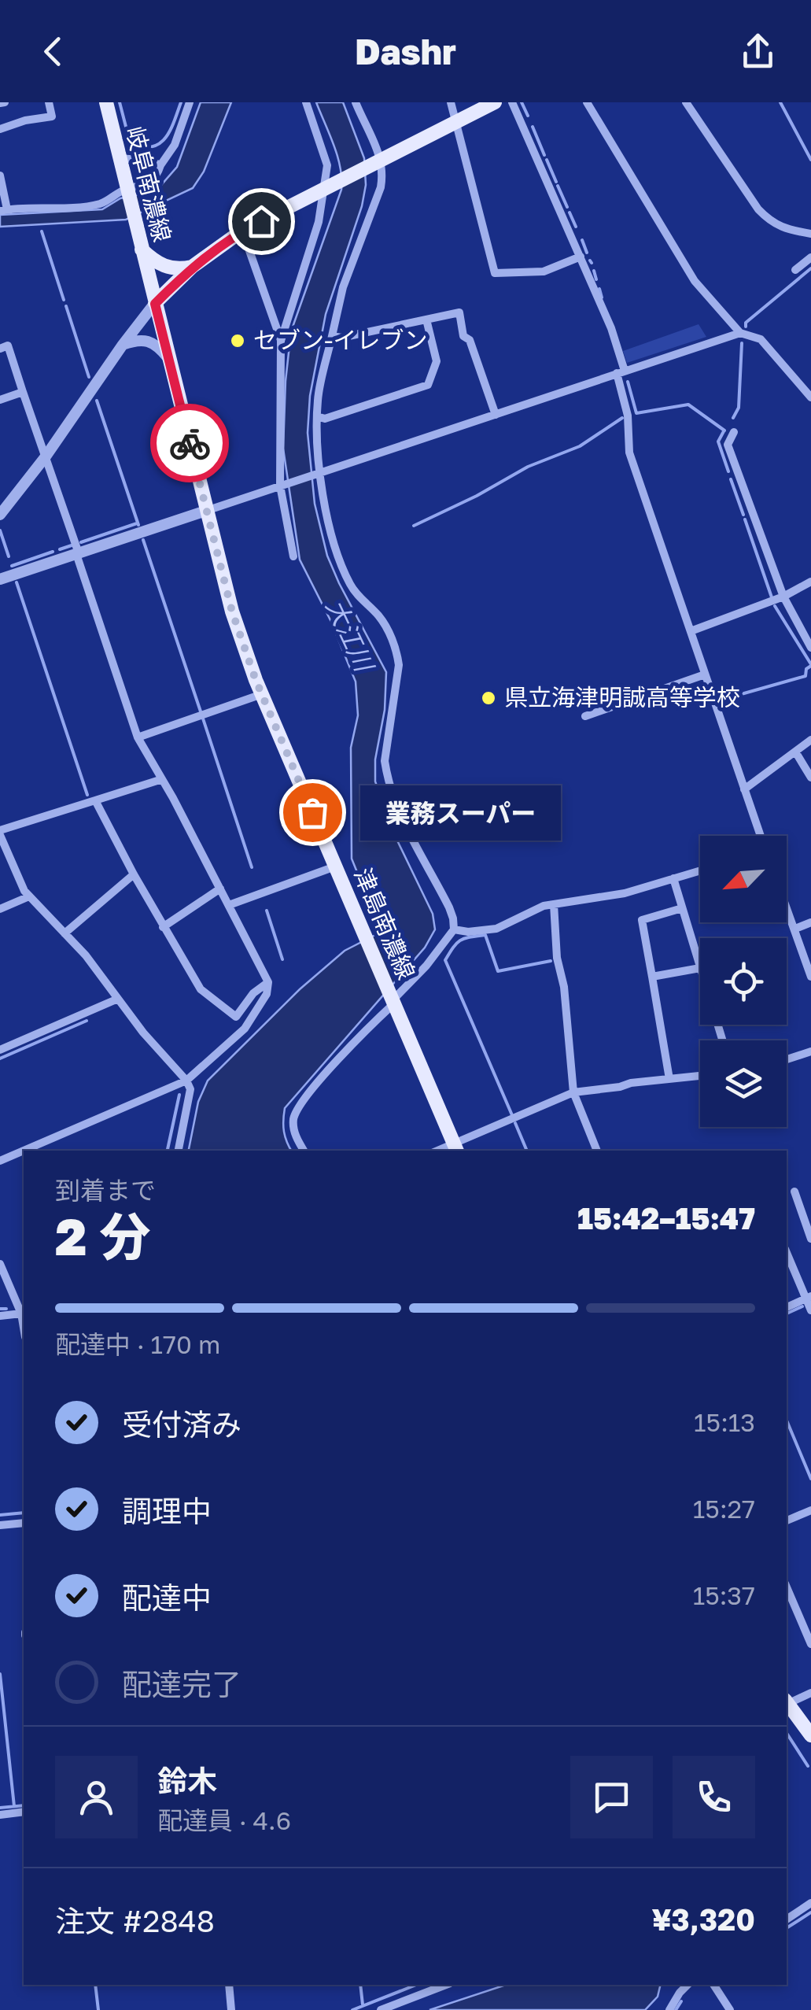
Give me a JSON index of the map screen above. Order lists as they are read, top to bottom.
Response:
{
  "streets": {
    "main road": ["岐阜南濃線", "津島南濃線"]
  },
  "crossings": [
    ["岐阜南濃線", "津島南濃線"]
  ],
  "water": ["大江川"],
  "places": ["セブン-イレブン", "県立海津明誠高等学校", "業務スーパー"],
  "north": "bottom left",
  "page": {
    "header": "Dashr",
    "bubble": "業務スーパー",
    "heading": ["2 分", "到着まで", "15:42–15:47"],
    "panel": [
      "鈴木",
      "配達員 · 4.6",
      "注文 #2848",
      "¥3,320"
    ],
    "bar": "配達中 · 170 m",
    "list": [
      ["受付済み", "15:13"],
      ["調理中", "15:27"],
      ["配達中", "15:37"],
      "配達完了"
    ]
  }
}
